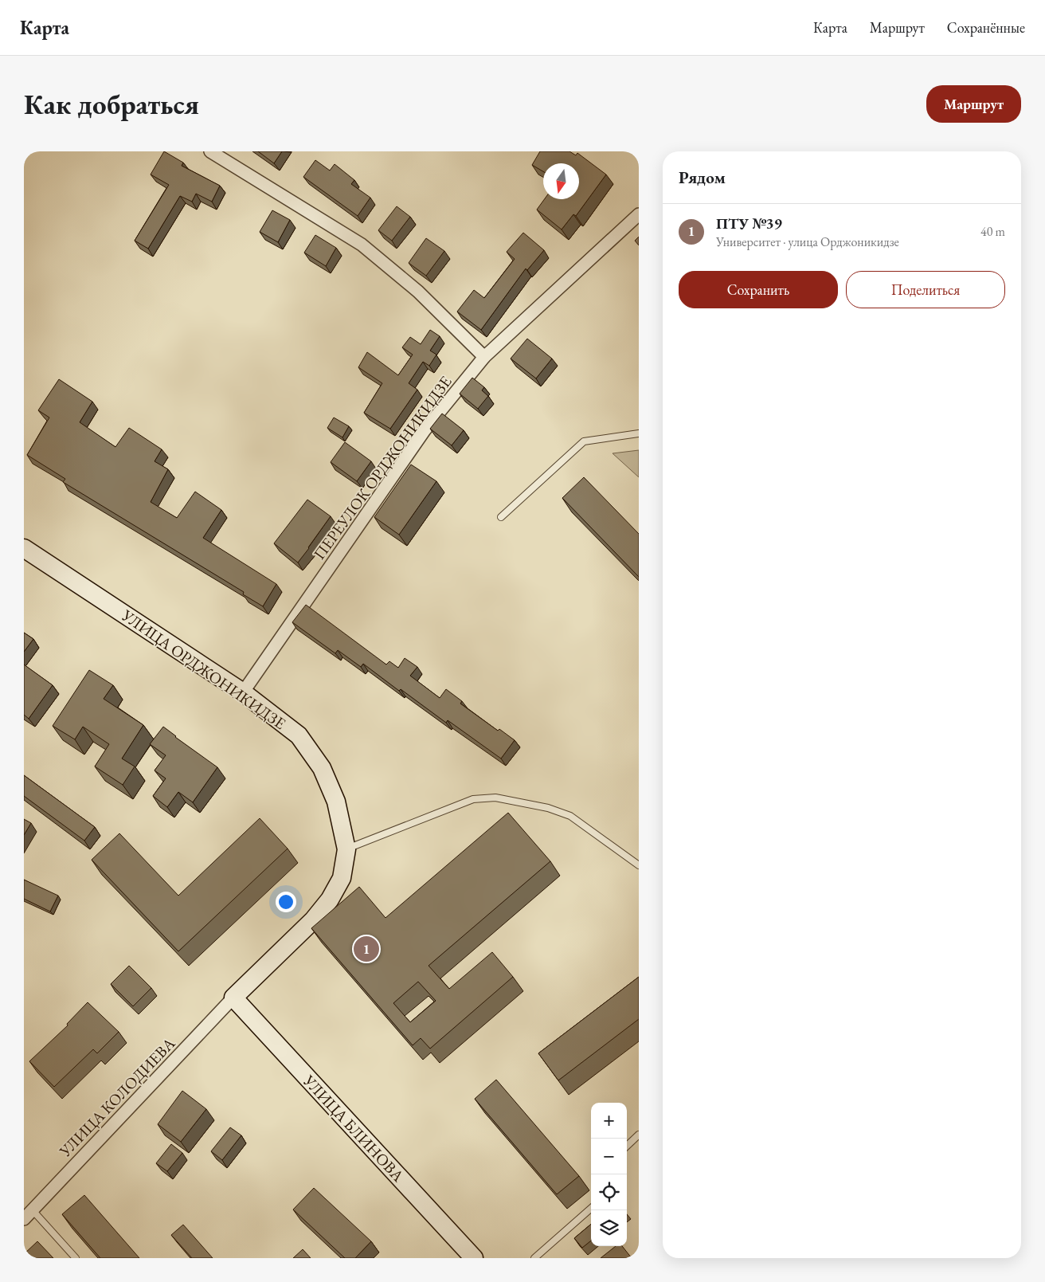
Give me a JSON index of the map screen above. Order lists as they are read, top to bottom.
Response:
{
  "streets": {
    "main road": ["УЛИЦА ОРДЖОНИКИДЗЕ", "УЛИЦА БЛИНОВА"],
    "street": ["ПЕРЕУЛОК ОРДЖОНИКИДЗЕ", "УЛИЦА КОЛОДИЕВА"]
  },
  "crossings": [
    ["ПЕРЕУЛОК ОРДЖОНИКИДЗЕ", "УЛИЦА ОРДЖОНИКИДЗЕ"],
    ["УЛИЦА ОРДЖОНИКИДЗЕ", "УЛИЦА КОЛОДИЕВА"],
    ["УЛИЦА ОРДЖОНИКИДЗЕ", "УЛИЦА БЛИНОВА"],
    ["УЛИЦА КОЛОДИЕВА", "УЛИЦА БЛИНОВА"]
  ],
  "north": "bottom",
  "page": {
    "header": "Карта",
    "nav": ["Карта", "Маршрут", "Сохранённые"],
    "buttons": [
      "Маршрут",
      ["Сохранить", "Поделиться"]
    ],
    "title": "Как добраться",
    "heading": "Рядом",
    "list": [
      {
        "mark": "1",
        "name": "ПТУ №39",
        "note": "Университет · улица Орджоникидзе",
        "value": "40 m"
      }
    ],
    "pins": "1",
    "map_buttons": ["+", "−"]
  }
}
